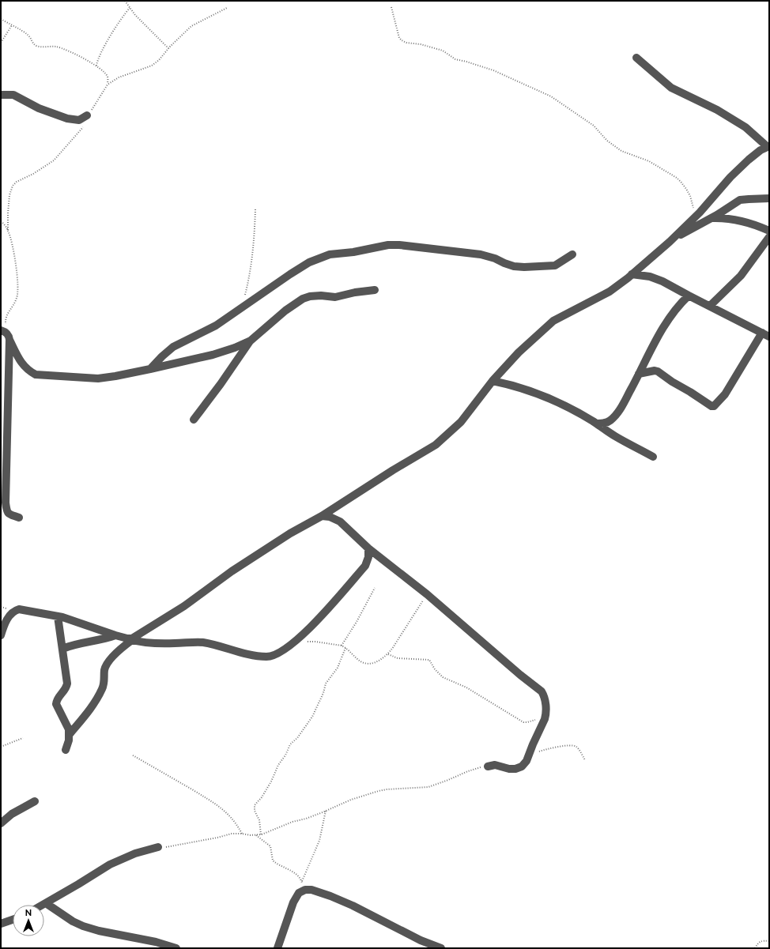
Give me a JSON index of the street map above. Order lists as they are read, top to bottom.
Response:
{
  "north": "top"
}
